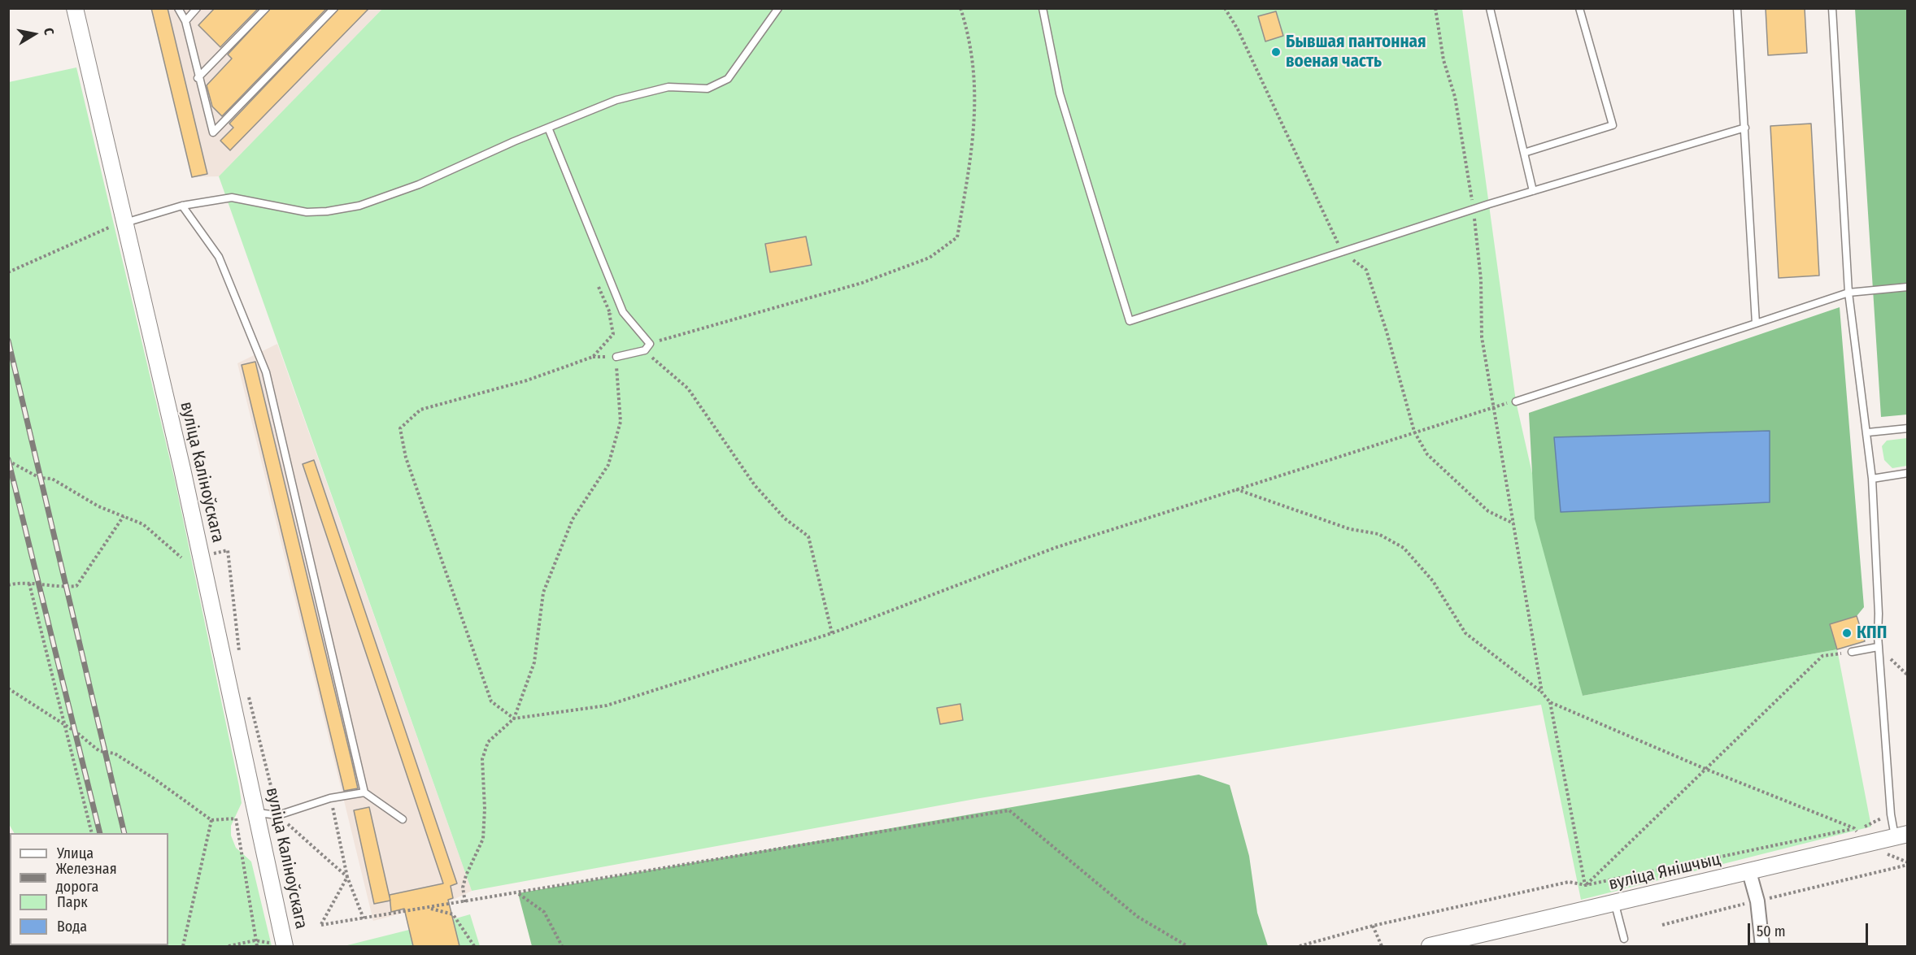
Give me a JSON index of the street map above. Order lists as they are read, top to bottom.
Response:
{
  "streets": {
    "street": ["вуліца Каліноўскага", "вуліца Янішчыц"]
  },
  "places": ["Бывшая пантонная военая часть", "КПП"],
  "legend": [
    "Улица",
    "Железная дорога",
    "Парк",
    "Вода"
  ],
  "scale_bar": "50 m",
  "north": "right"
}
